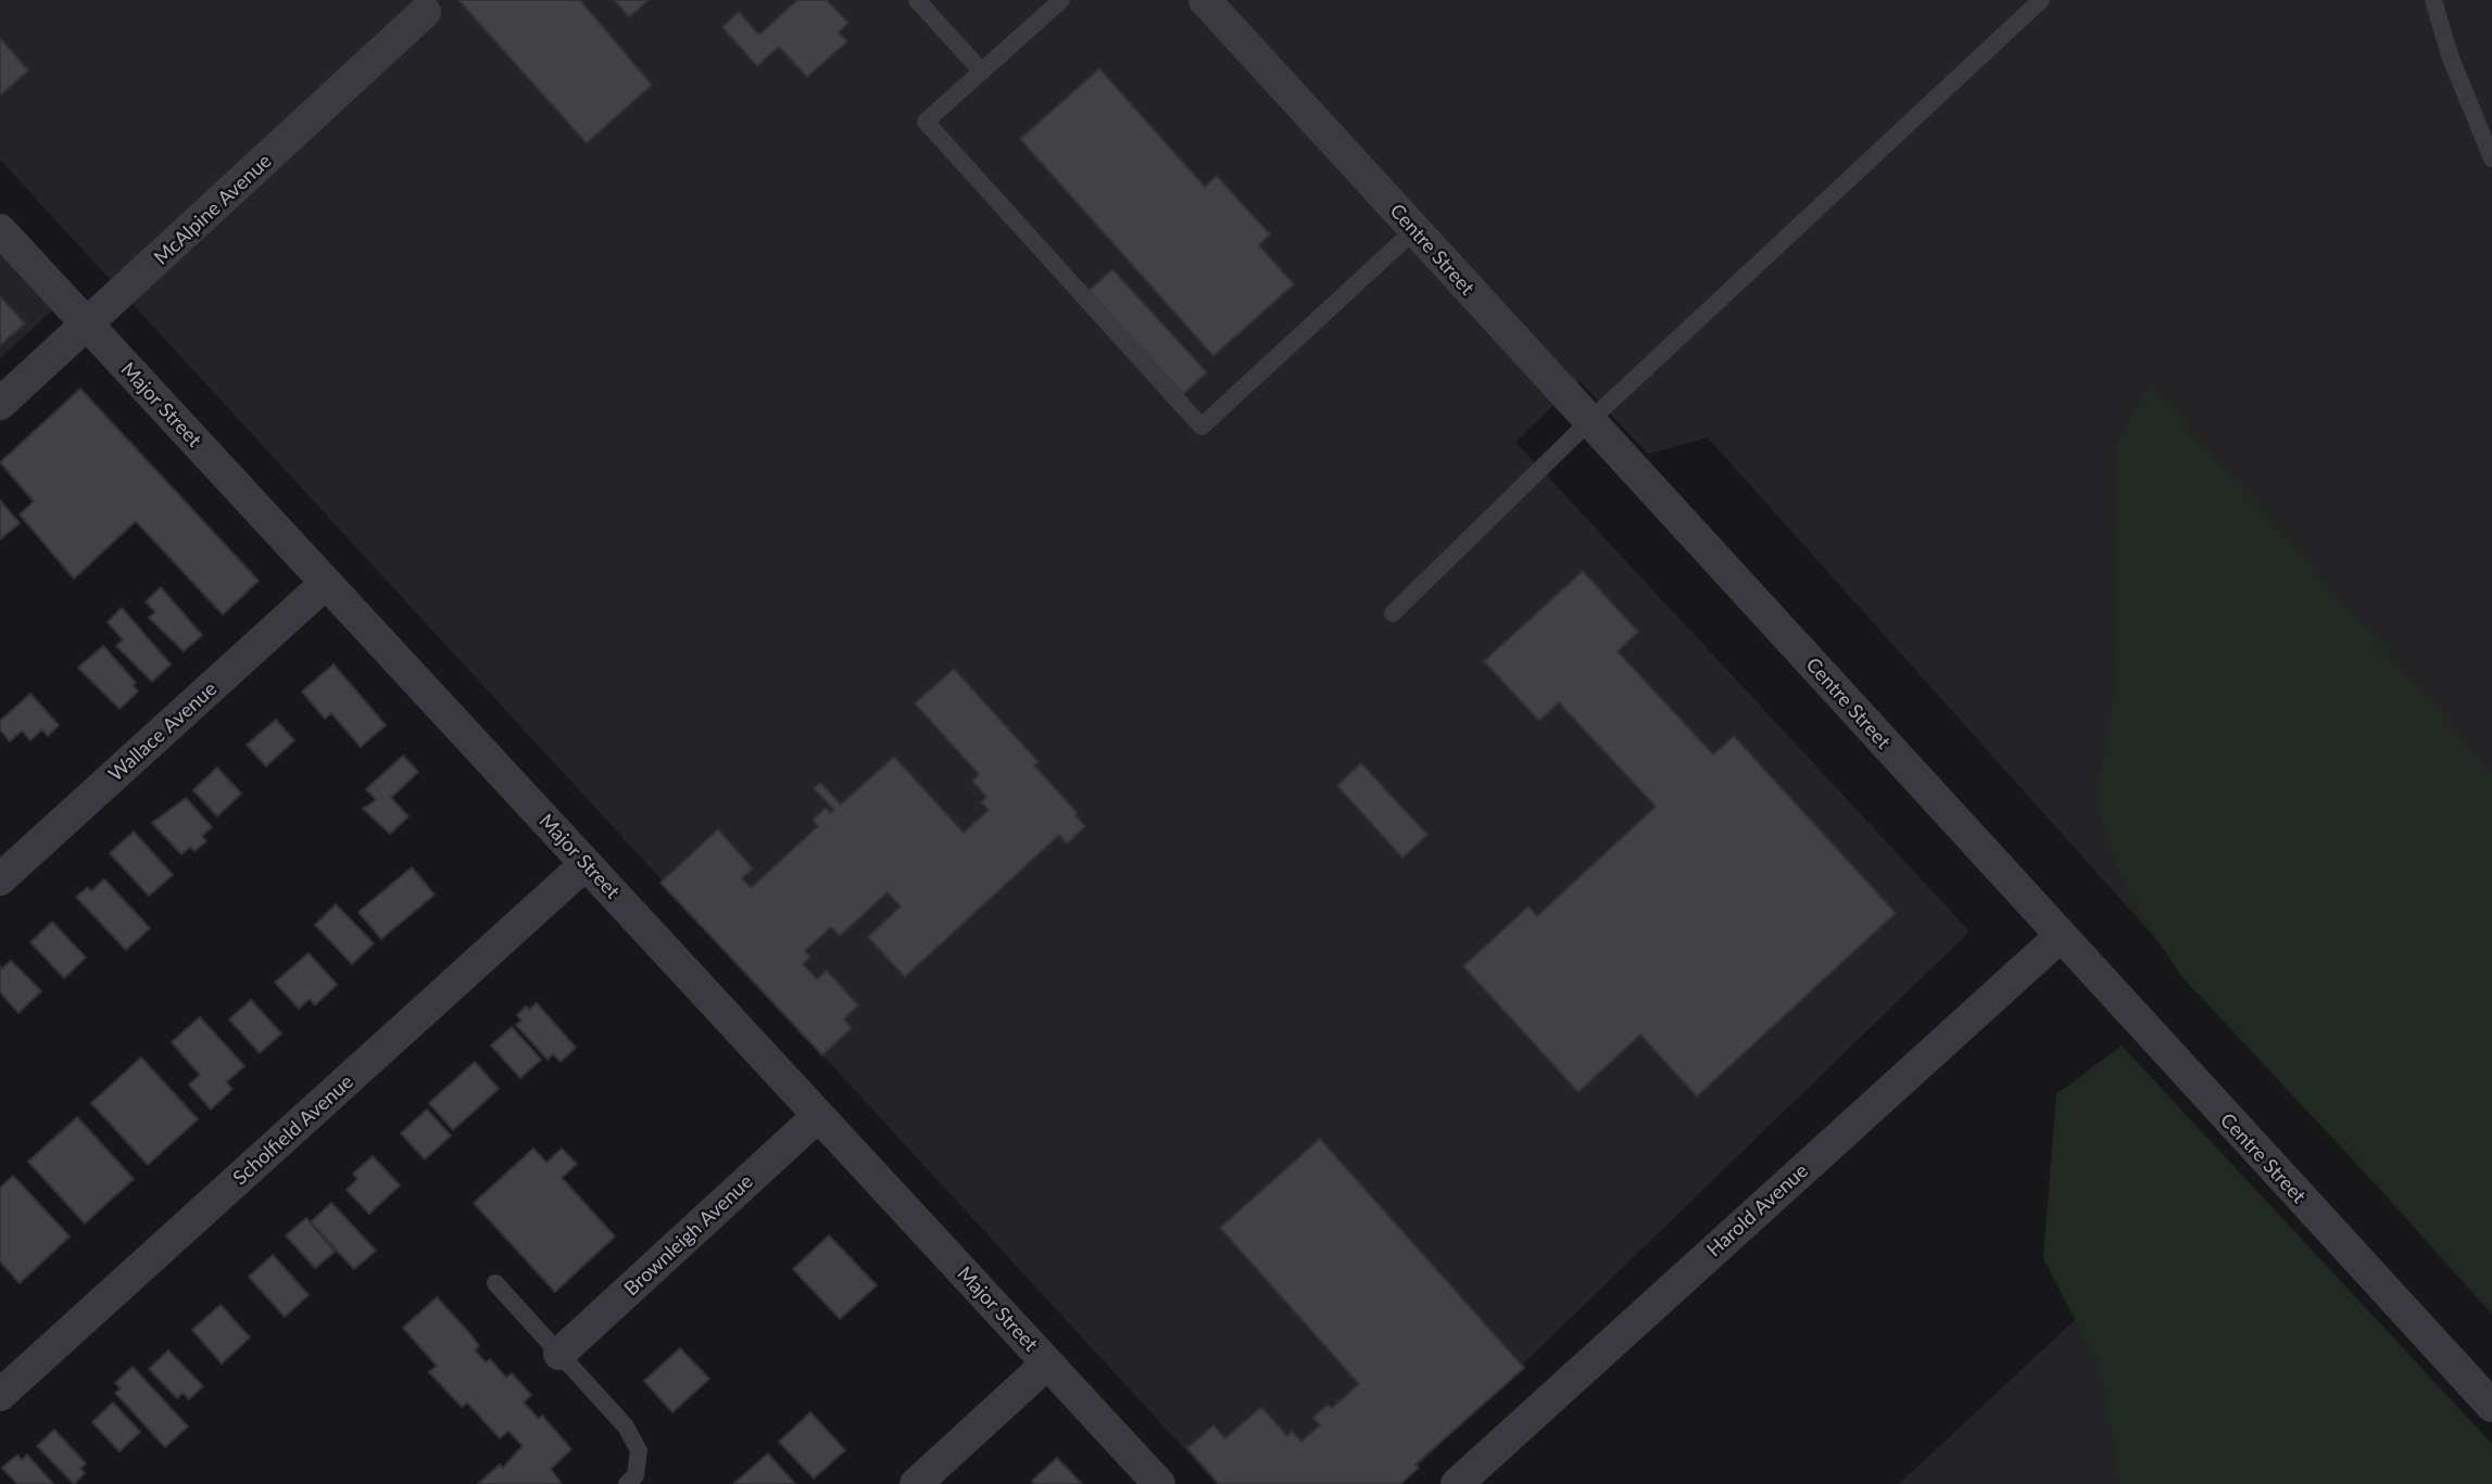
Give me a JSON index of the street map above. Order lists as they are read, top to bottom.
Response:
{
  "streets": {
    "street": [
      "McAlpine Avenue",
      "Centre Street",
      "Major Street",
      "Wallace Avenue",
      "Scholfield Avenue",
      "Harold Avenue",
      "Brownleigh Avenue"
    ]
  },
  "crossings": [
    ["McAlpine Avenue", "Major Street"],
    ["Centre Street", "Harold Avenue"],
    ["Major Street", "Wallace Avenue"],
    ["Major Street", "Scholfield Avenue"],
    ["Major Street", "Brownleigh Avenue"]
  ]
}
